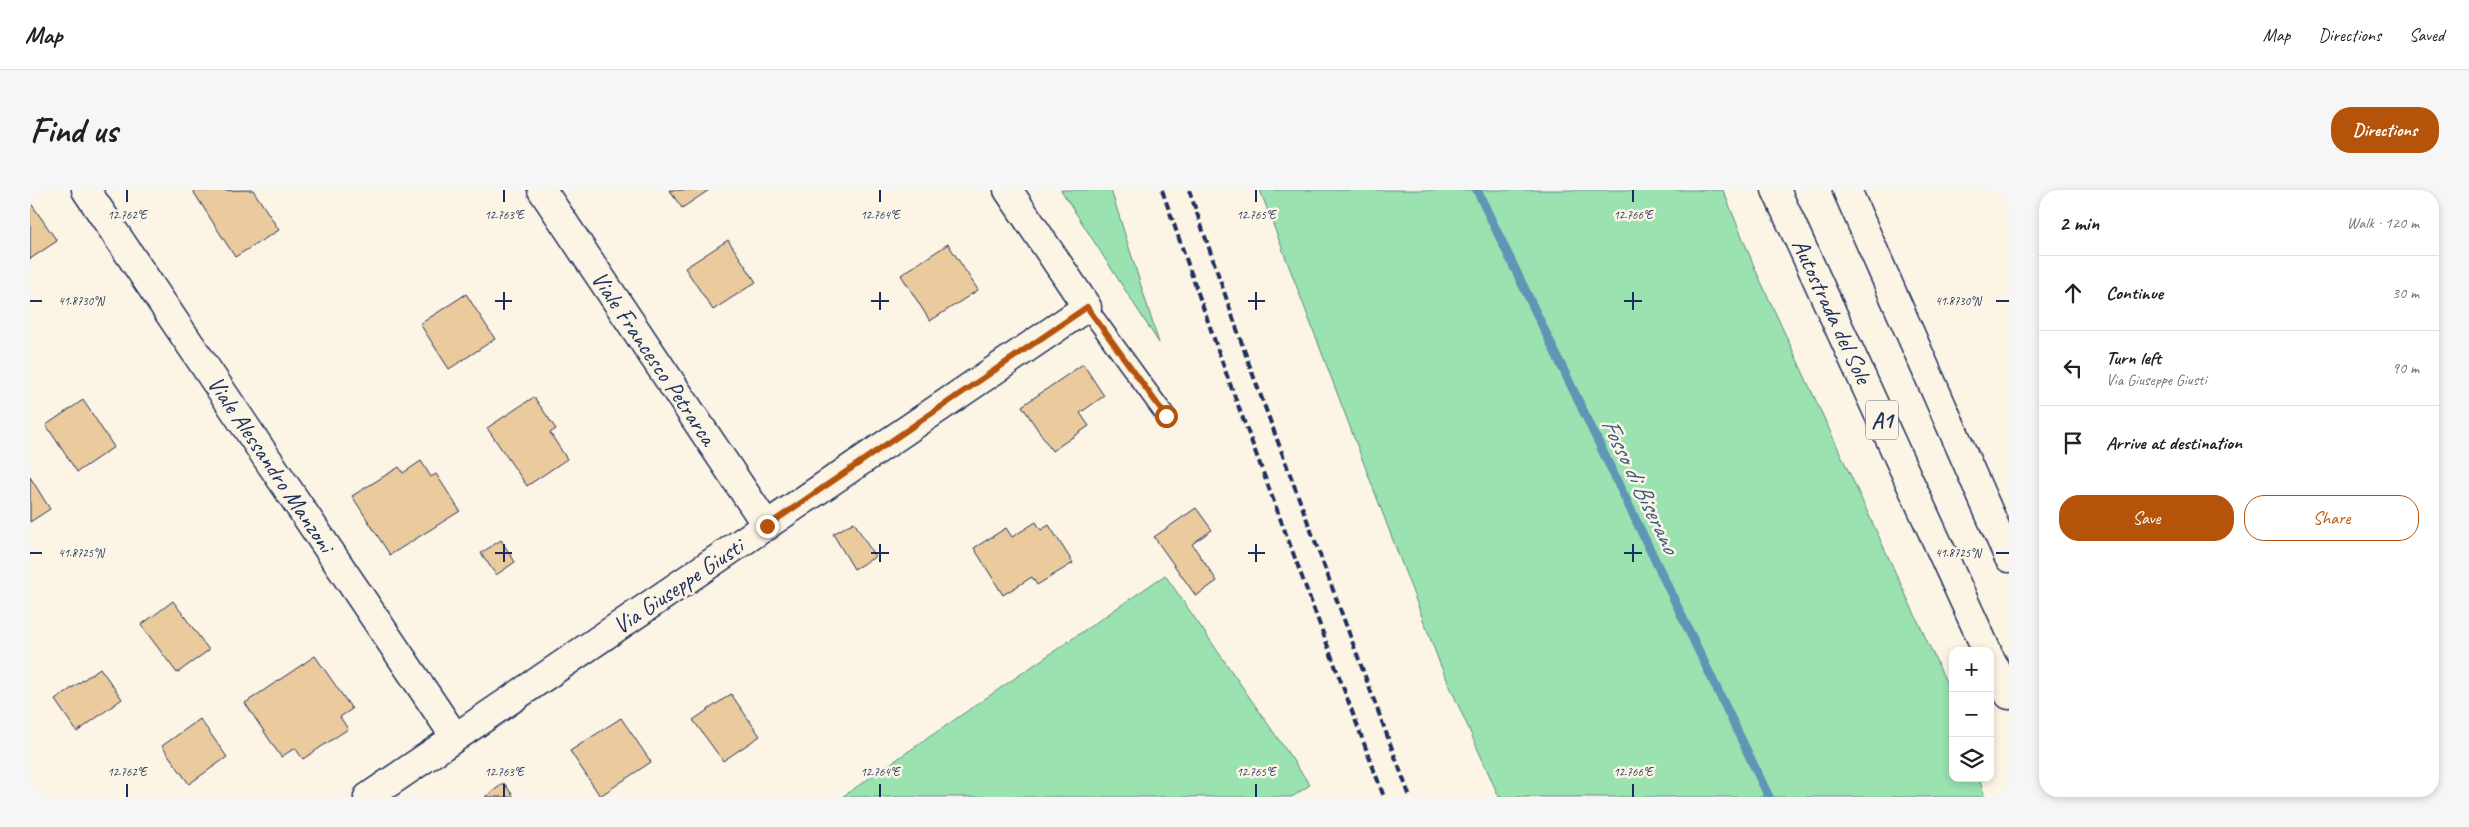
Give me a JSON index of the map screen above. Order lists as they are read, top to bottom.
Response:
{
  "streets": {
    "main road": [
      "Autostrada del Sole",
      "Viale Francesco Petrarca",
      "A1",
      "Viale Alessandro Manzoni",
      "Via Giuseppe Giusti"
    ]
  },
  "crossings": [
    ["Viale Francesco Petrarca", "Via Giuseppe Giusti"],
    ["Viale Alessandro Manzoni", "Via Giuseppe Giusti"]
  ],
  "water": ["Fosso di Biserano"],
  "page": {
    "header": "Map",
    "nav": ["Map", "Directions", "Saved"],
    "buttons": [
      "Directions",
      ["Save", "Share"]
    ],
    "title": "Find us",
    "heading": ["2 min", "Walk · 120 m"],
    "list": [
      ["Continue", "30 m"],
      ["Turn left", "Via Giuseppe Giusti", "90 m"],
      "Arrive at destination"
    ],
    "map_buttons": ["+", "−"]
  },
  "coordinates": [
    "12.762°E",
    "12.763°E",
    "12.764°E",
    "12.765°E",
    "12.766°E",
    "41.8730°N",
    "41.8725°N"
  ]
}
